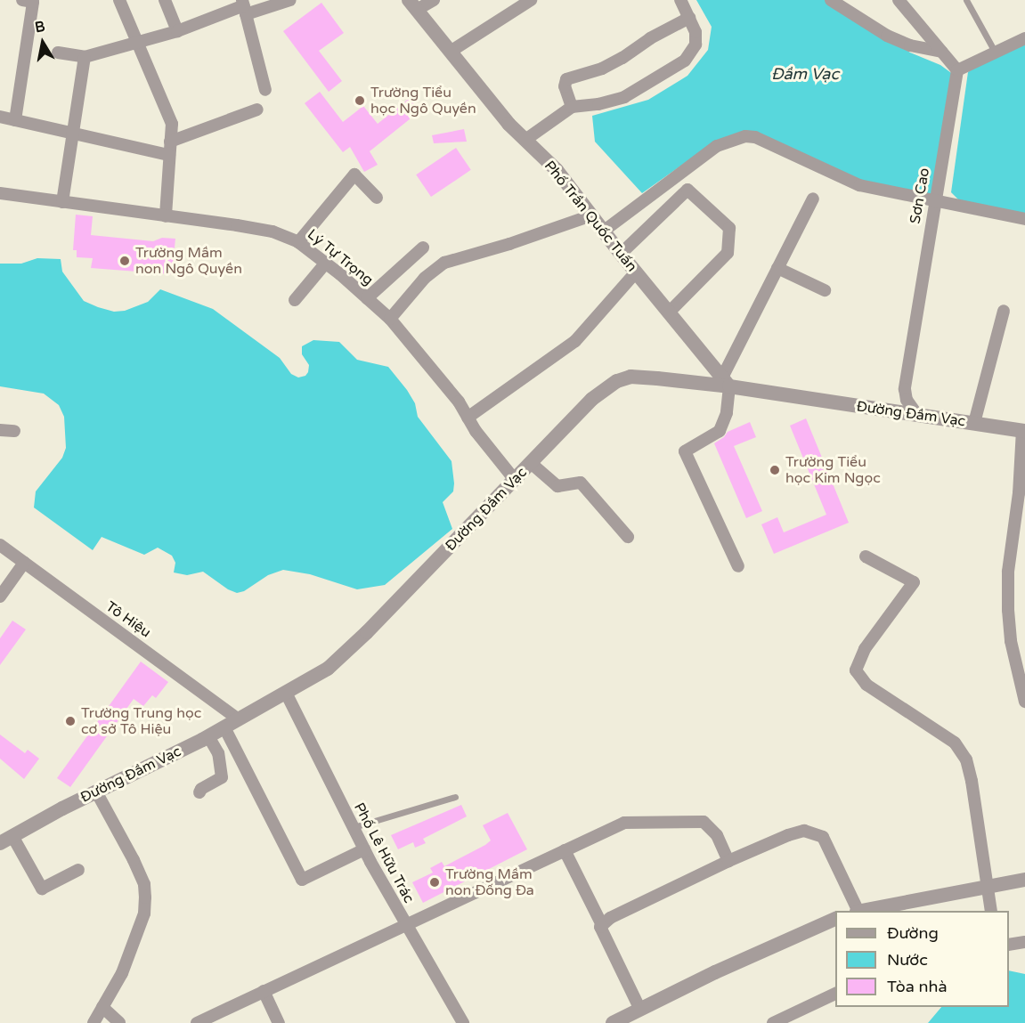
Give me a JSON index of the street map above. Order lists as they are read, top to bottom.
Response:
{
  "streets": {
    "street": [
      "Sơn Cao",
      "Phố Trần Quốc Tuấn",
      "Lý Tự Trọng",
      "Đường Đầm Vạc",
      "Tô Hiệu",
      "Phố Lê Hữu Trác"
    ]
  },
  "crossings": [
    ["Sơn Cao", "Đường Đầm Vạc"],
    ["Phố Trần Quốc Tuấn", "Đường Đầm Vạc"],
    ["Lý Tự Trọng", "Đường Đầm Vạc"],
    ["Đường Đầm Vạc", "Tô Hiệu"],
    ["Đường Đầm Vạc", "Phố Lê Hữu Trác"]
  ],
  "water": ["Đầm Vạc"],
  "places": [
    "Trường Tiểu học Ngô Quyền",
    "Trường Mầm non Ngô Quyền",
    "Trường Tiểu học Kim Ngọc",
    "Trường Trung học cơ sở Tô Hiệu",
    "Trường Mầm non Đống Đa"
  ],
  "legend": ["Đường", "Nước", "Tòa nhà"],
  "north": "top"
}
